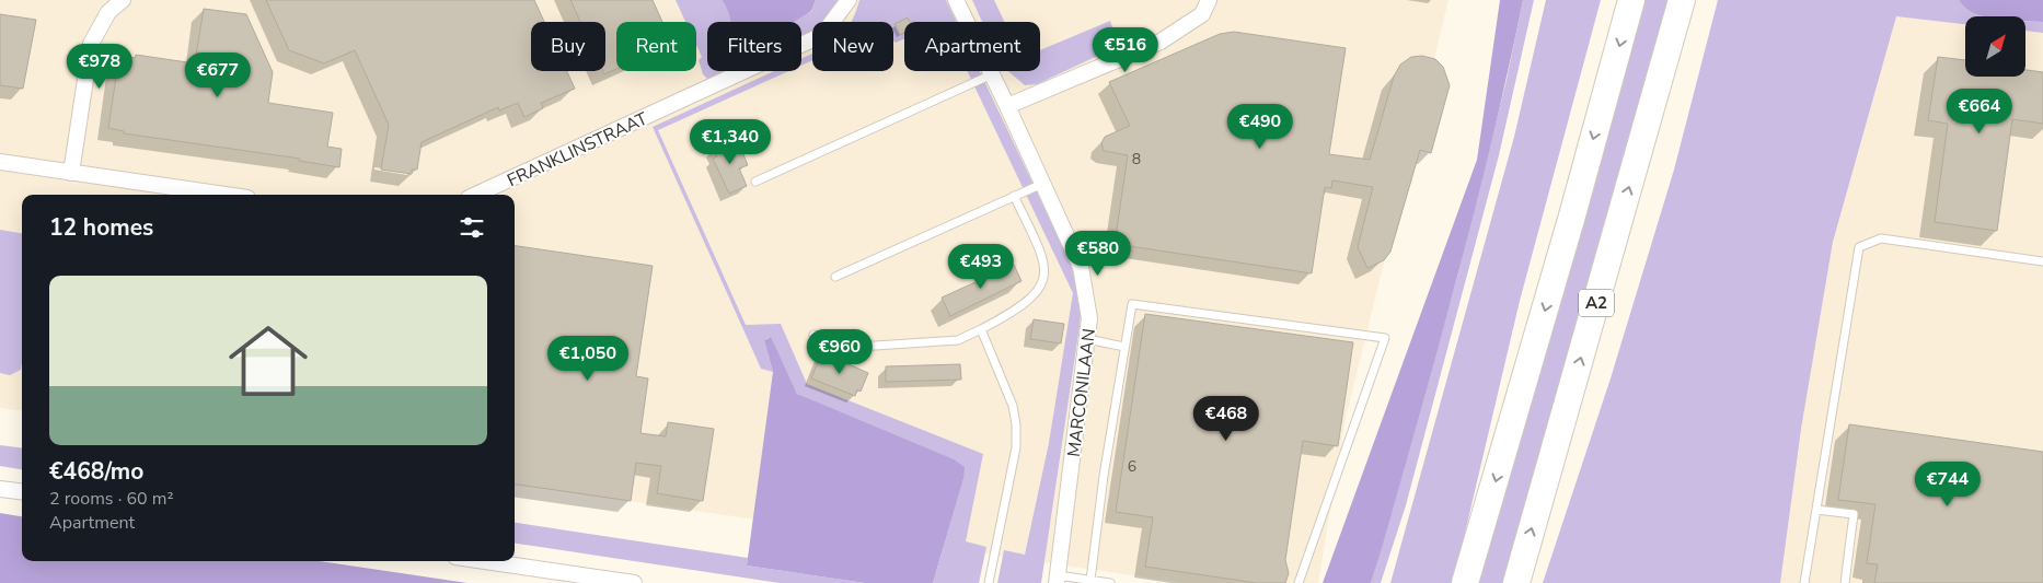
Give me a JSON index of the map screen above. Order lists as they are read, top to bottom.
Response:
{
  "streets": {
    "highway": ["A2"],
    "street": ["FRANKLINSTRAAT", "MARCONILAAN"]
  },
  "house_numbers": ["8", "6"],
  "north": "top right",
  "page": {
    "chip": [
      "Buy",
      "Rent",
      "Filters",
      "New",
      "Apartment"
    ],
    "price": [
      "€516",
      "€978",
      "€677",
      "€664",
      "€490",
      "€1,340",
      "€580",
      "€493",
      "€960",
      "€1,050",
      "€468",
      "€744"
    ],
    "heading": "12 homes",
    "list": [
      {
        "name": "€468/mo",
        "note": "2 rooms · 60 m² · Apartment"
      }
    ]
  }
}
